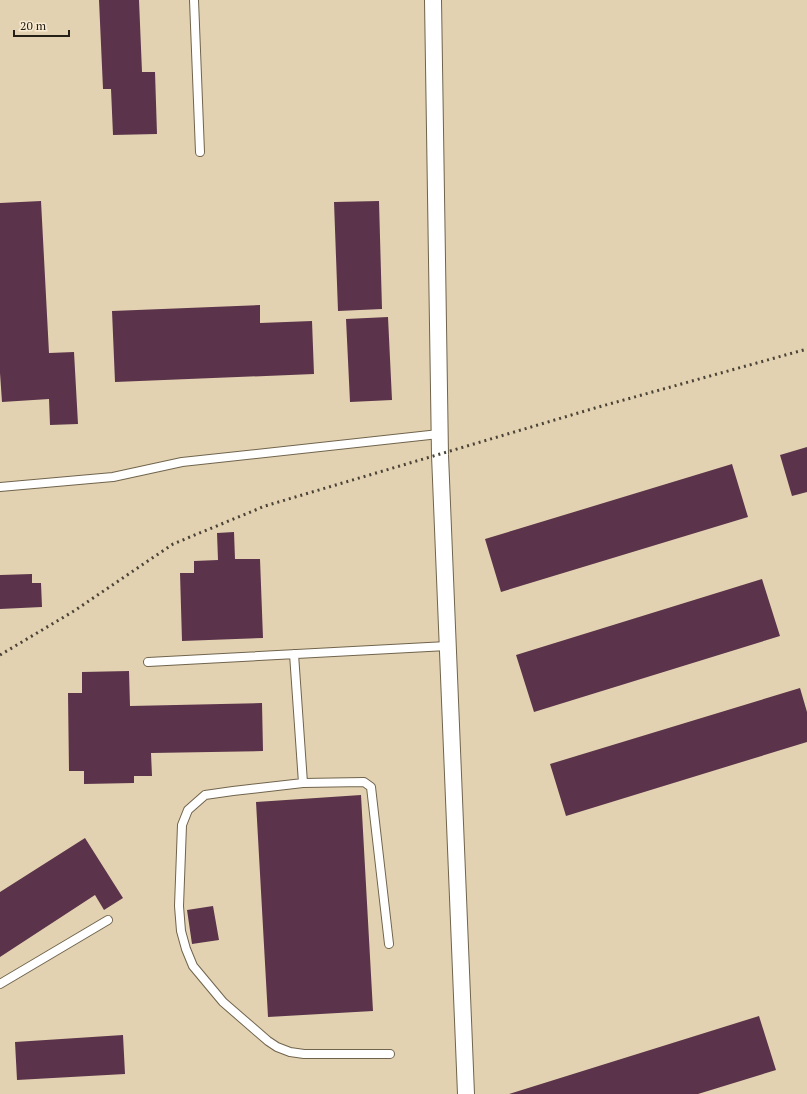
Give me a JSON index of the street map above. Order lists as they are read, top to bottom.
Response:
{
  "scale_bar": "20 m"
}
